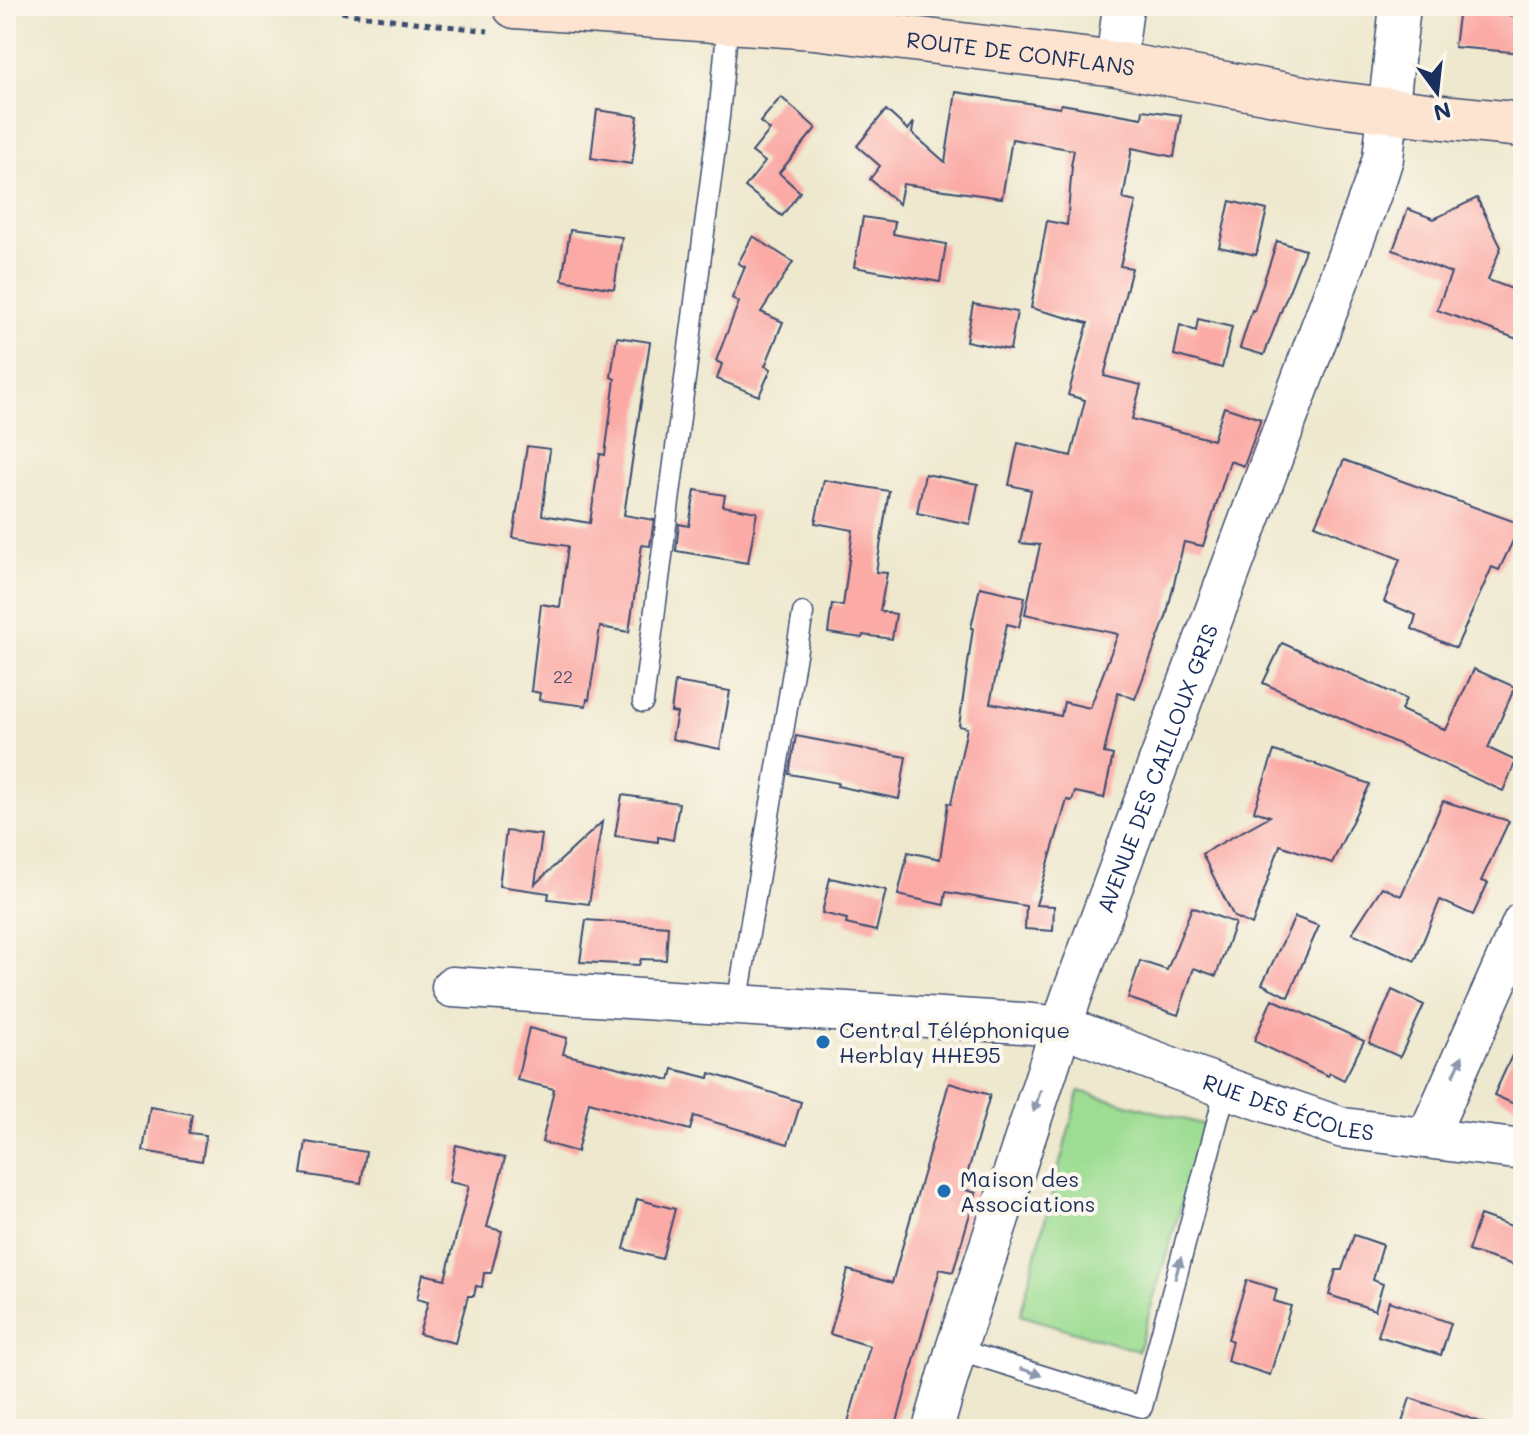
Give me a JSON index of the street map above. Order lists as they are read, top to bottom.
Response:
{
  "streets": {
    "main road": ["ROUTE DE CONFLANS"],
    "street": ["AVENUE DES CAILLOUX GRIS", "RUE DES ÉCOLES"]
  },
  "crossings": [
    ["ROUTE DE CONFLANS", "AVENUE DES CAILLOUX GRIS"],
    ["AVENUE DES CAILLOUX GRIS", "RUE DES ÉCOLES"]
  ],
  "places": ["Central Téléphonique Herblay HHE95", "Maison des Associations"],
  "house_numbers": ["22"],
  "north": "bottom"
}
